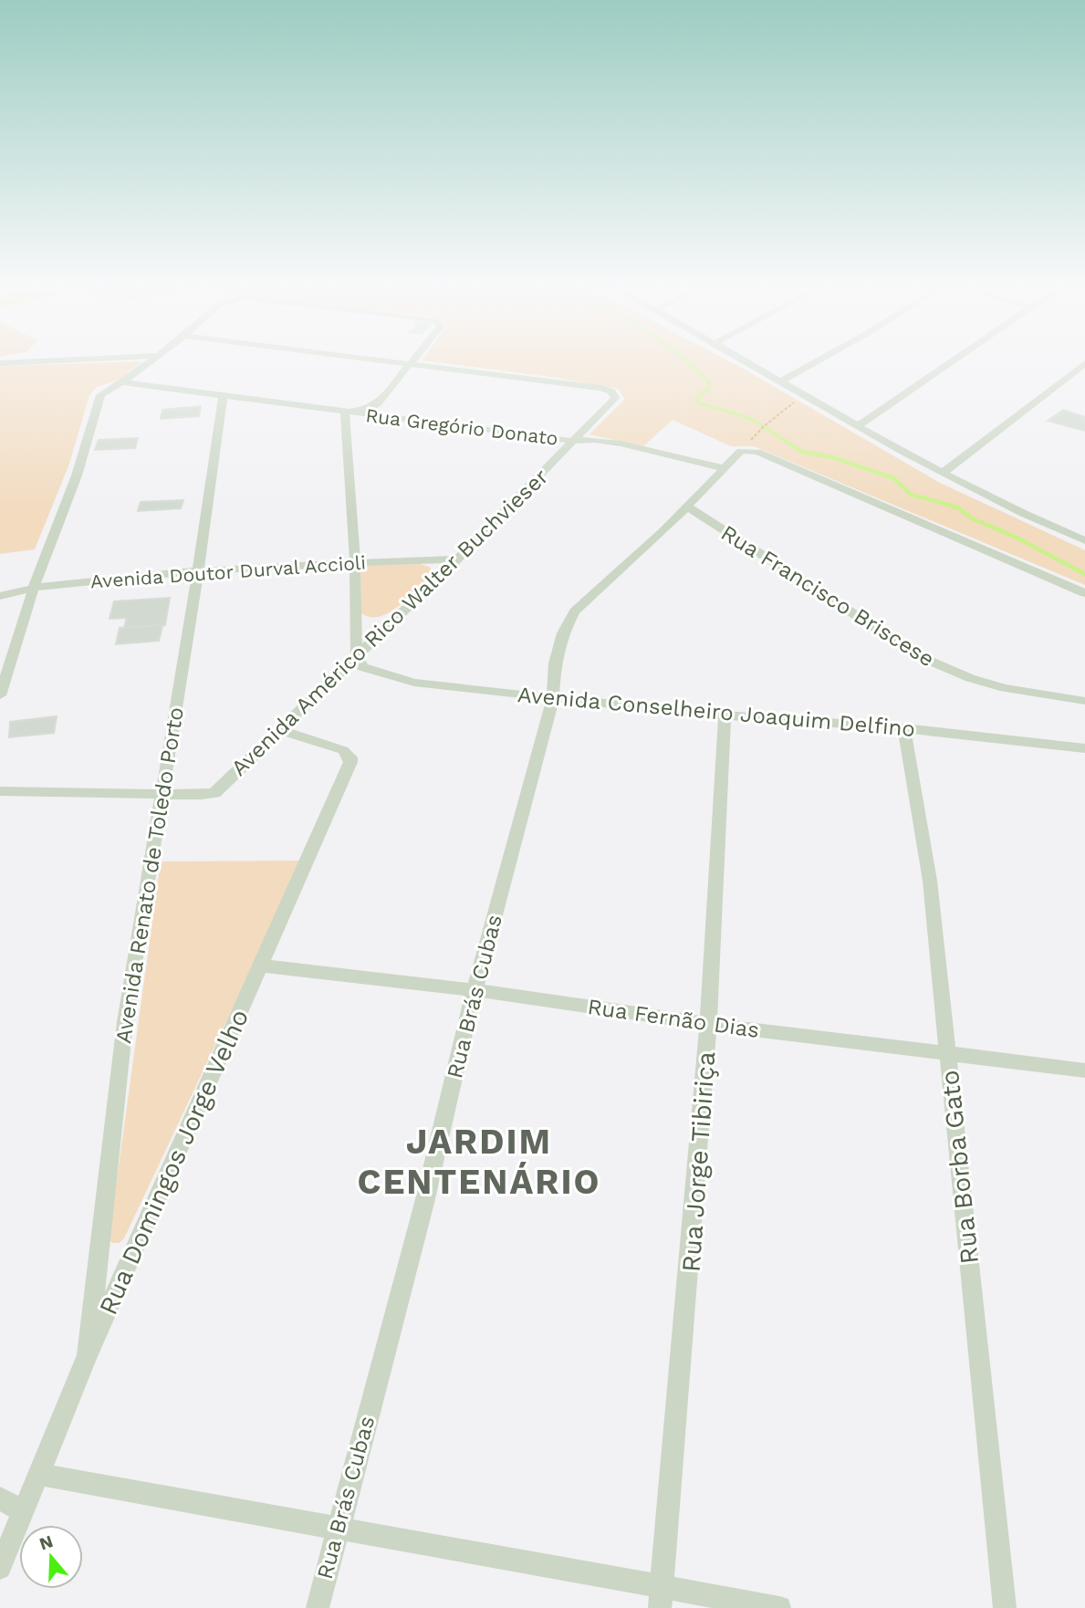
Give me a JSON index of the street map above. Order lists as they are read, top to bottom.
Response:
{
  "streets": {
    "street": [
      "Rua Gregório Donato",
      "Avenida Doutor Durval Accioli",
      "Rua Francisco Briscese",
      "Avenida Américo Rico Walter Buchvieser",
      "Avenida Conselheiro Joaquim Delfino",
      "Avenida Renato de Toledo Porto",
      "Rua Brás Cubas",
      "Rua Fernão Dias",
      "Rua Domingos Jorge Velho",
      "Rua Jorge Tibiriça",
      "Rua Borba Gato"
    ]
  },
  "crossings": [
    ["Rua Gregório Donato", "Avenida Américo Rico Walter Buchvieser"],
    ["Rua Gregório Donato", "Avenida Renato de Toledo Porto"],
    ["Rua Gregório Donato", "Rua Brás Cubas"],
    ["Avenida Doutor Durval Accioli", "Avenida Américo Rico Walter Buchvieser"],
    ["Avenida Doutor Durval Accioli", "Avenida Renato de Toledo Porto"],
    ["Rua Francisco Briscese", "Rua Brás Cubas"],
    ["Avenida Américo Rico Walter Buchvieser", "Avenida Conselheiro Joaquim Delfino"],
    ["Avenida Américo Rico Walter Buchvieser", "Avenida Renato de Toledo Porto"],
    ["Avenida Américo Rico Walter Buchvieser", "Rua Domingos Jorge Velho"],
    ["Avenida Conselheiro Joaquim Delfino", "Rua Brás Cubas"],
    ["Avenida Conselheiro Joaquim Delfino", "Rua Jorge Tibiriça"],
    ["Avenida Conselheiro Joaquim Delfino", "Rua Borba Gato"],
    ["Avenida Renato de Toledo Porto", "Rua Domingos Jorge Velho"],
    ["Rua Brás Cubas", "Rua Fernão Dias"],
    ["Rua Fernão Dias", "Rua Domingos Jorge Velho"],
    ["Rua Fernão Dias", "Rua Jorge Tibiriça"],
    ["Rua Fernão Dias", "Rua Borba Gato"]
  ],
  "districts": ["JARDIM CENTENÁRIO"],
  "north": "top"
}
